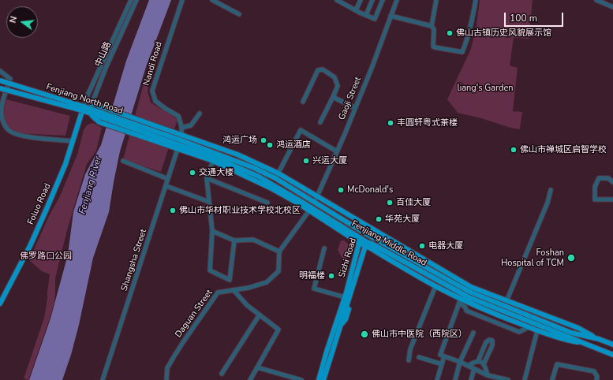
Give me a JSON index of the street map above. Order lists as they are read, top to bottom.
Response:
{
  "streets": {
    "main road": [
      "Fenjiang North Road",
      "Foluo Road",
      "Fenjiang Middle Road",
      "Sizhi Road"
    ],
    "street": [
      "中山路",
      "Nandi Road",
      "Gaoji Street",
      "Shangsha Street",
      "Daguan Street"
    ]
  },
  "crossings": [
    ["中山路", "Fenjiang North Road"],
    ["中山路", "Foluo Road"],
    ["Nandi Road", "Fenjiang Middle Road"],
    ["Nandi Road", "Shangsha Street"],
    ["Gaoji Street", "Fenjiang Middle Road"],
    ["Fenjiang North Road", "Foluo Road"],
    ["Fenjiang North Road", "Fenjiang Middle Road"],
    ["Fenjiang Middle Road", "Sizhi Road"],
    ["Fenjiang Middle Road", "Shangsha Street"]
  ],
  "water": ["Fenjiang River"],
  "parks": ["liang's Garden", "佛罗路口公园"],
  "places": [
    "佛山古镇历史风貌展示馆",
    "丰圆轩粤式茶楼",
    "鸿运广场",
    "鸿运酒店",
    "佛山市禅城区启智学校",
    "兴运大厦",
    "交通大楼",
    "McDonald's",
    "百佳大厦",
    "佛山市华材职业技术学校北校区",
    "华苑大厦",
    "电器大厦",
    "Foshan Hospital of TCM",
    "明福楼",
    "佛山市中医院（西院区）"
  ],
  "scale_bar": "100 m",
  "north": "left"
}
